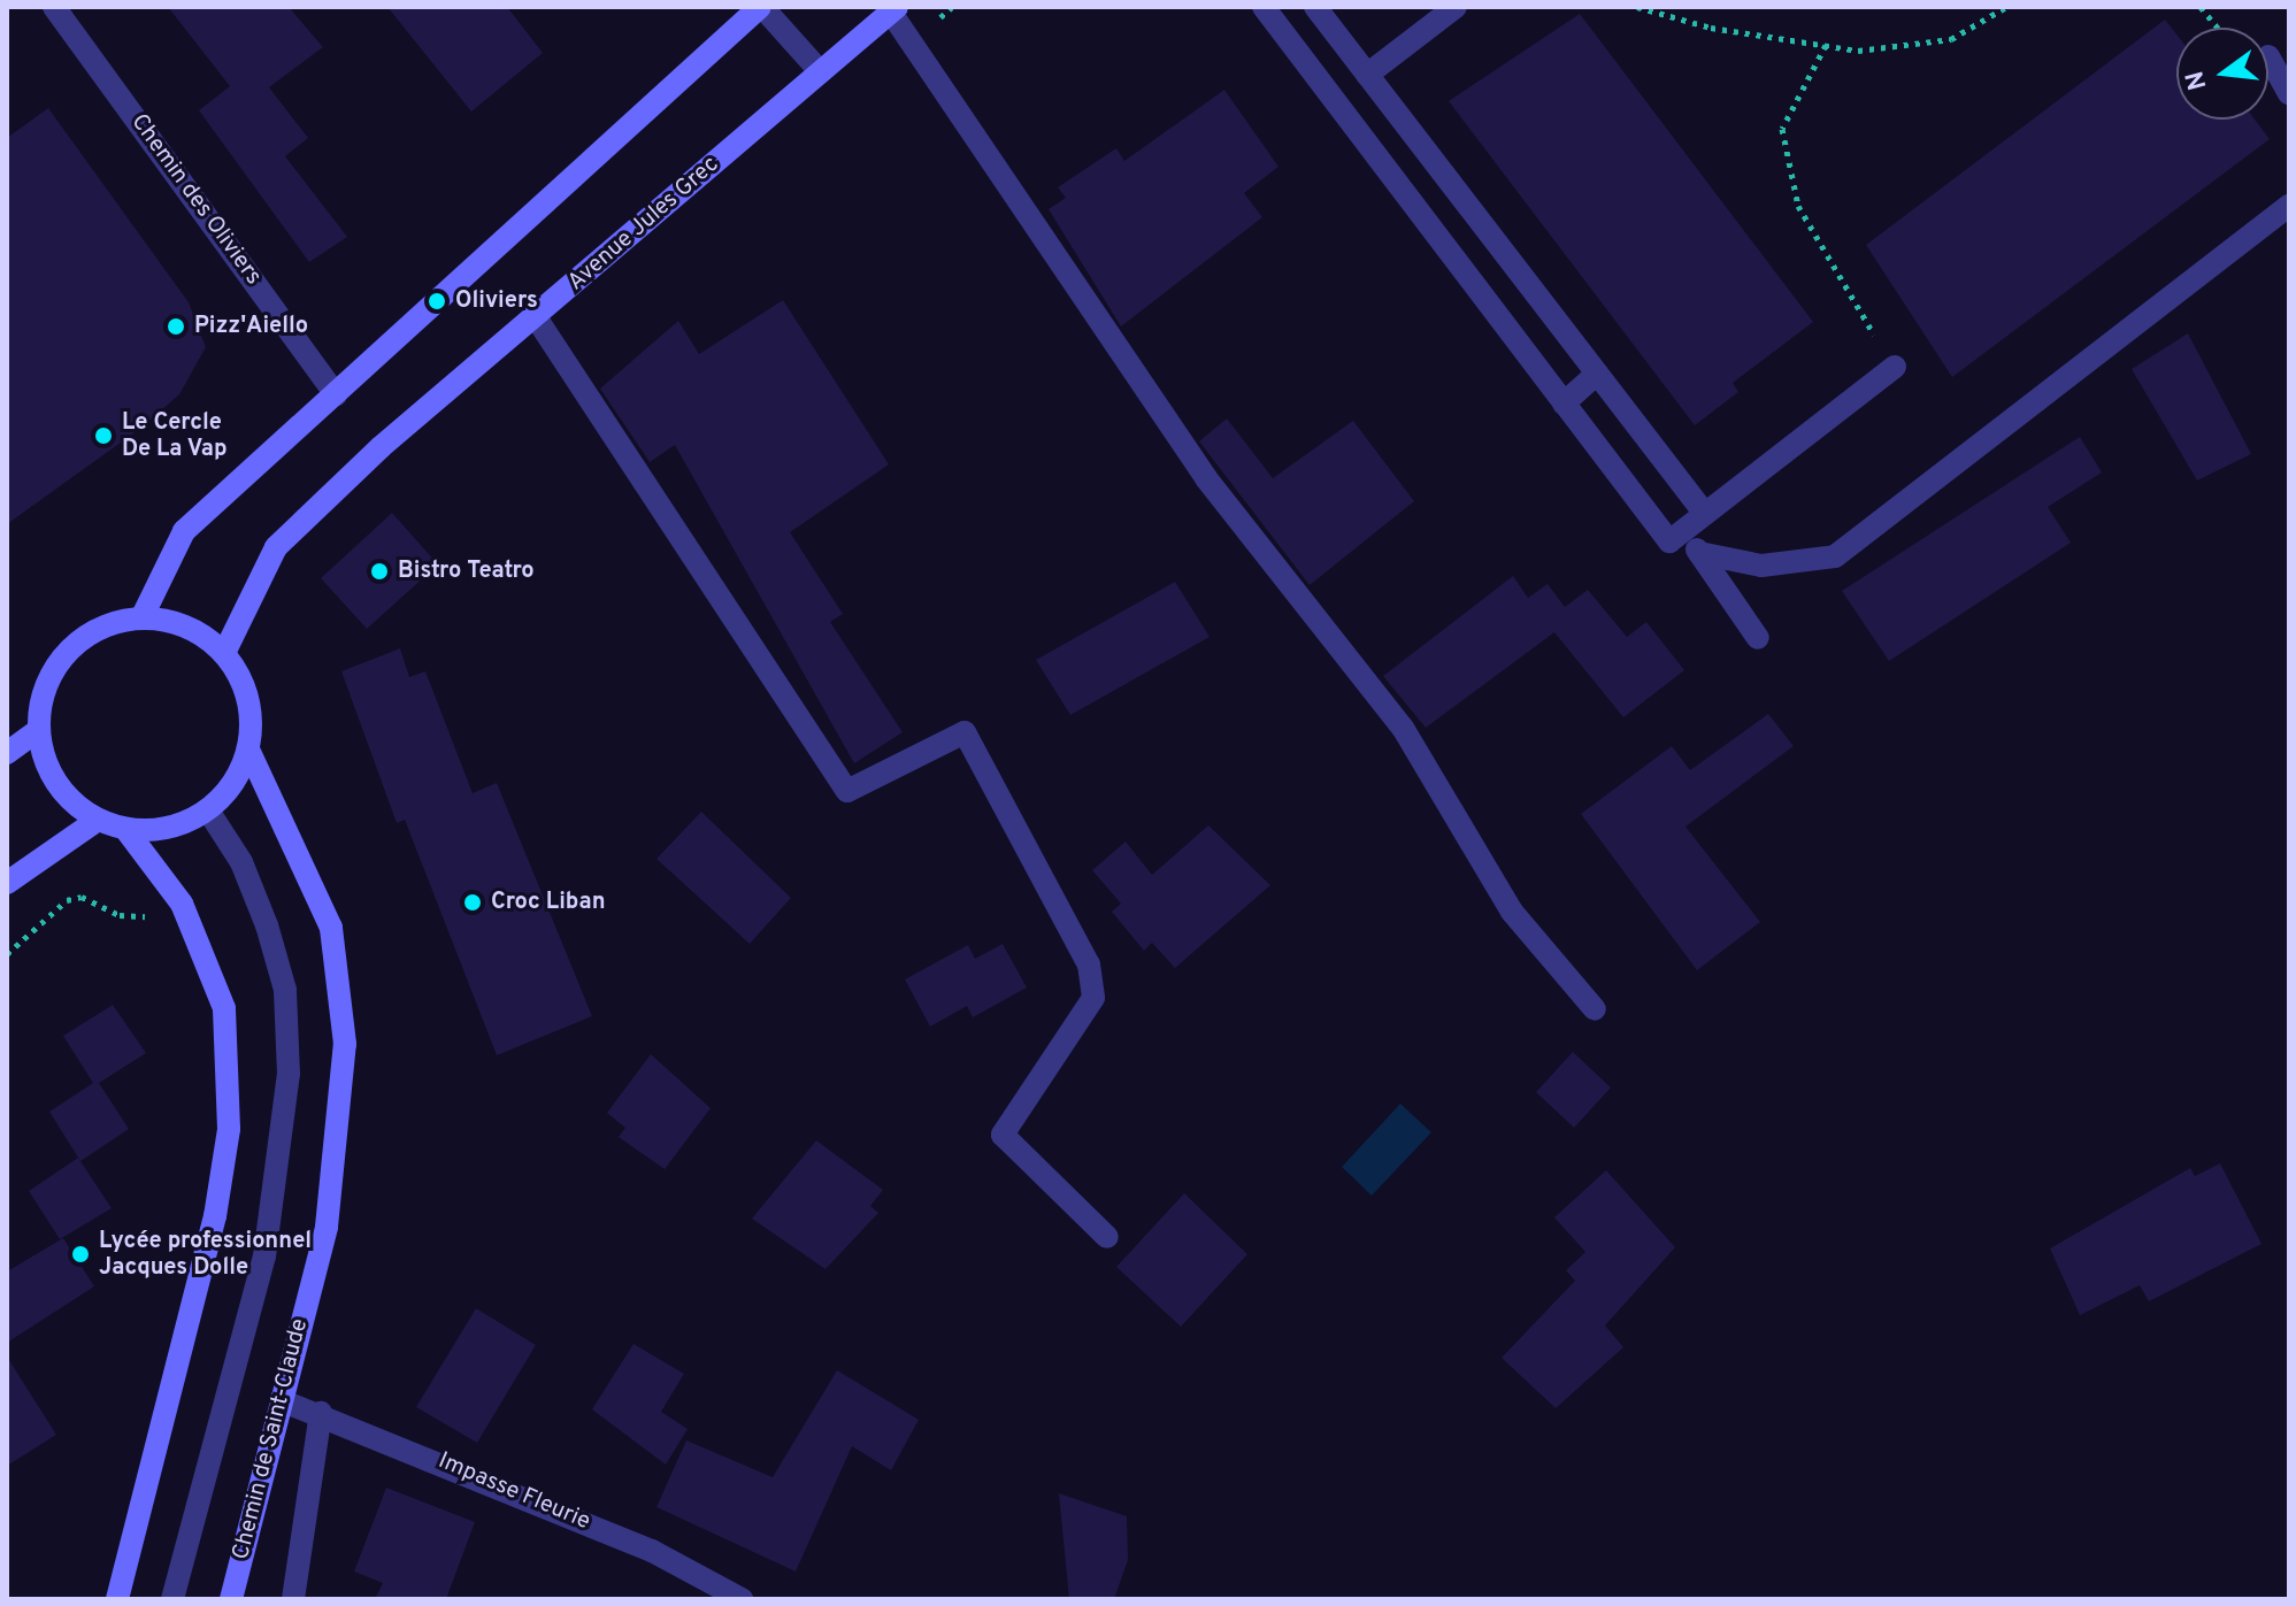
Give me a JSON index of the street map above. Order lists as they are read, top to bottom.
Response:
{
  "streets": {
    "street": [
      "Chemin des Oliviers",
      "Avenue Jules Grec",
      "Chemin de Saint-Claude",
      "Impasse Fleurie"
    ]
  },
  "crossings": [
    ["Avenue Jules Grec", "Chemin de Saint-Claude"],
    ["Chemin de Saint-Claude", "Impasse Fleurie"]
  ],
  "places": [
    "Oliviers",
    "Pizz'Aiello",
    "Le Cercle De La Vap",
    "Bistro Teatro",
    "Croc Liban",
    "Lycée professionnel Jacques Dolle"
  ],
  "north": "left"
}
